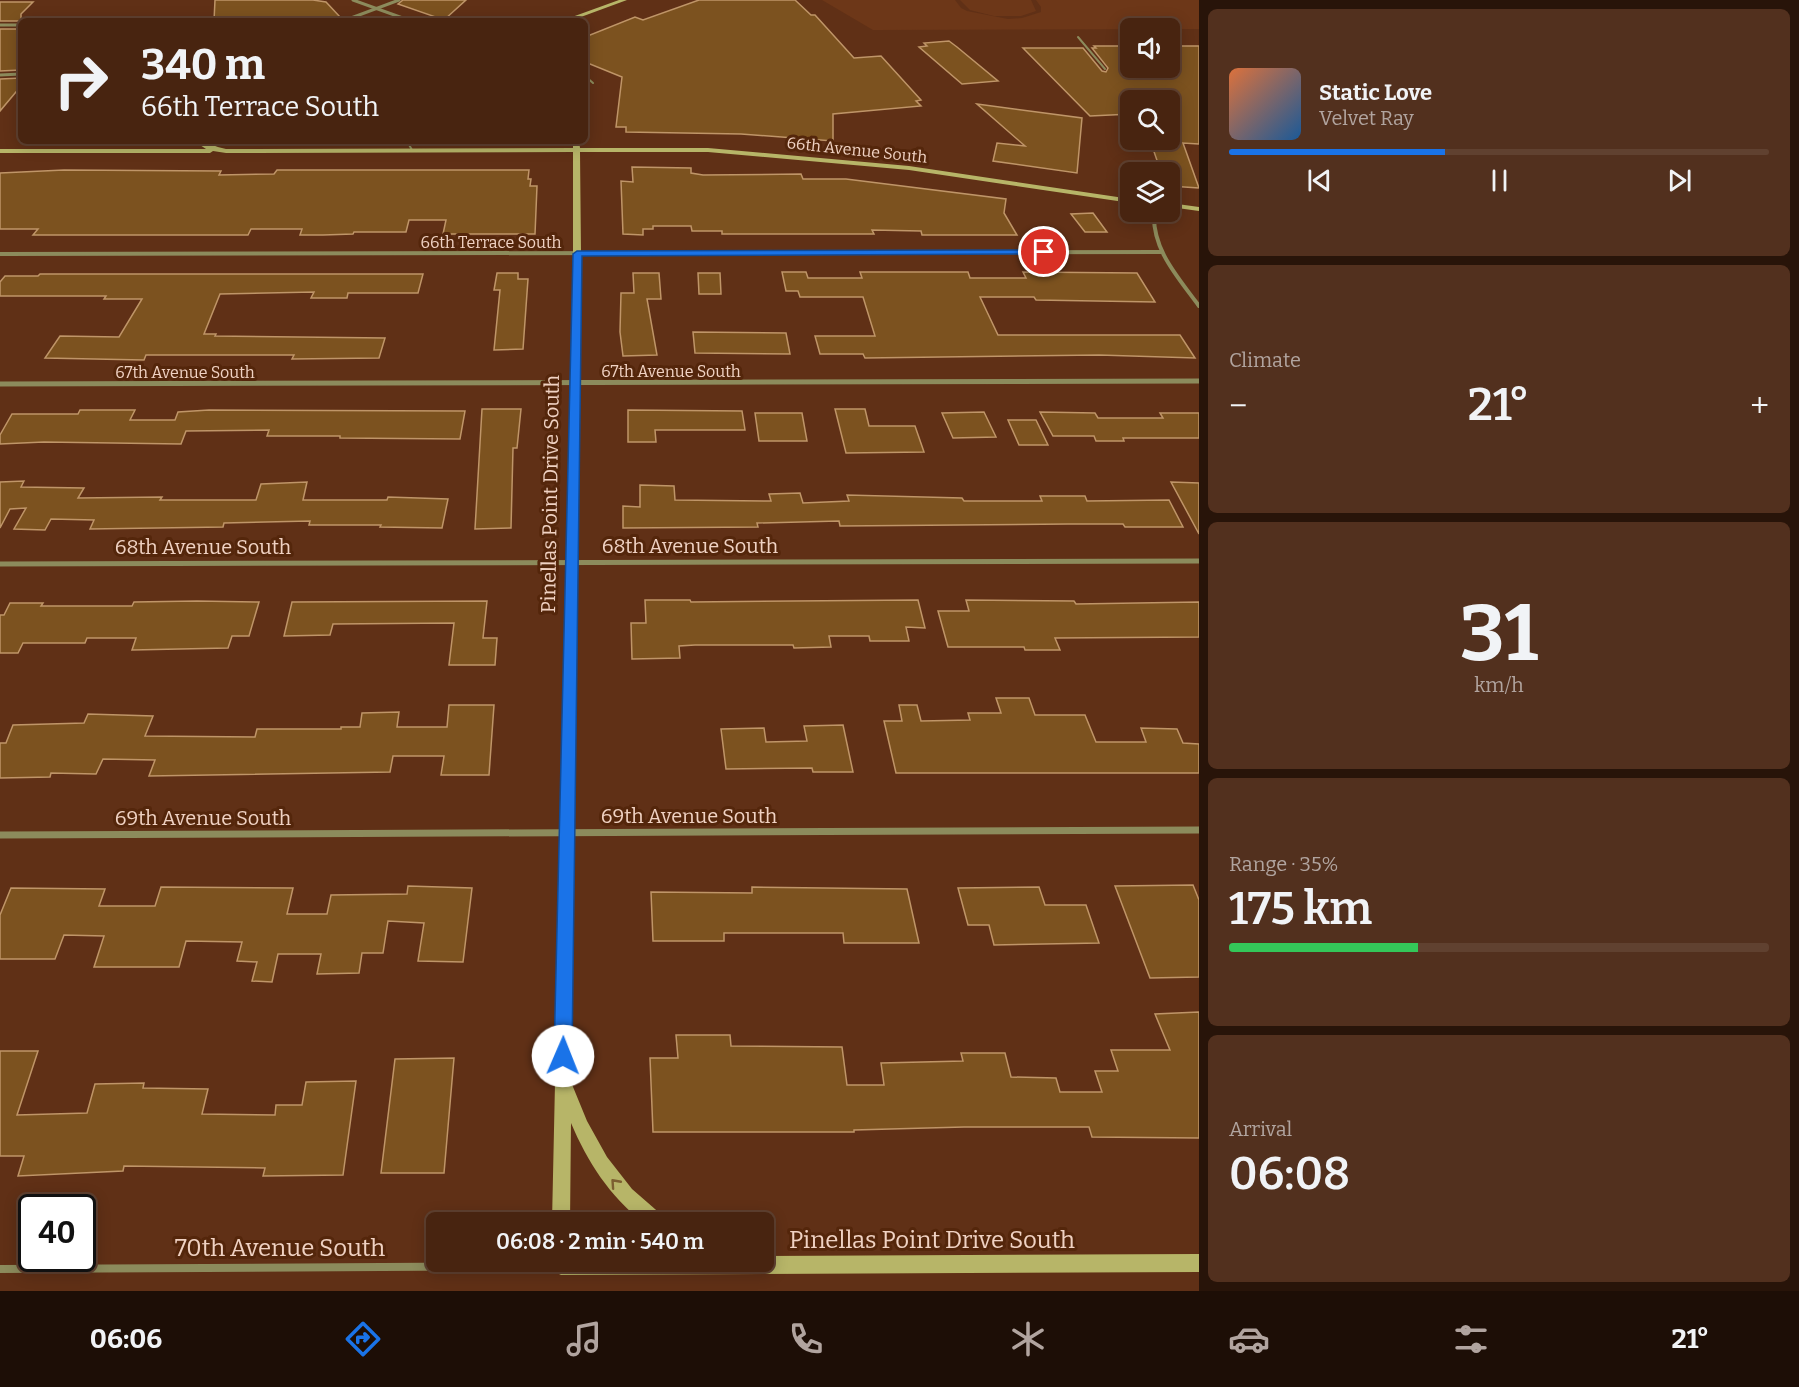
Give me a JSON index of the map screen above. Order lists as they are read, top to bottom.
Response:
{
  "streets": {
    "street": [
      "66th Avenue South",
      "66th Terrace South",
      "67th Avenue South",
      "Pinellas Point Drive South",
      "68th Avenue South",
      "69th Avenue South",
      "70th Avenue South"
    ]
  },
  "crossings": [
    ["66th Avenue South", "Pinellas Point Drive South"],
    ["66th Terrace South", "Pinellas Point Drive South"],
    ["67th Avenue South", "Pinellas Point Drive South"],
    ["Pinellas Point Drive South", "68th Avenue South"],
    ["Pinellas Point Drive South", "69th Avenue South"]
  ],
  "page": {
    "turn": ["340 m", "66th Terrace South"],
    "song": ["Static Love", "Velvet Ray"],
    "tile": [
      "Climate",
      ["31", "km/h"],
      ["Range · 35%", "175 km"],
      ["Arrival", "06:08"]
    ],
    "heat": ["−", "21°", "+"],
    "limit": "40",
    "trip": "06:08 · 2 min · 540 m",
    "tabs": ["06:06", "21°"]
  }
}
